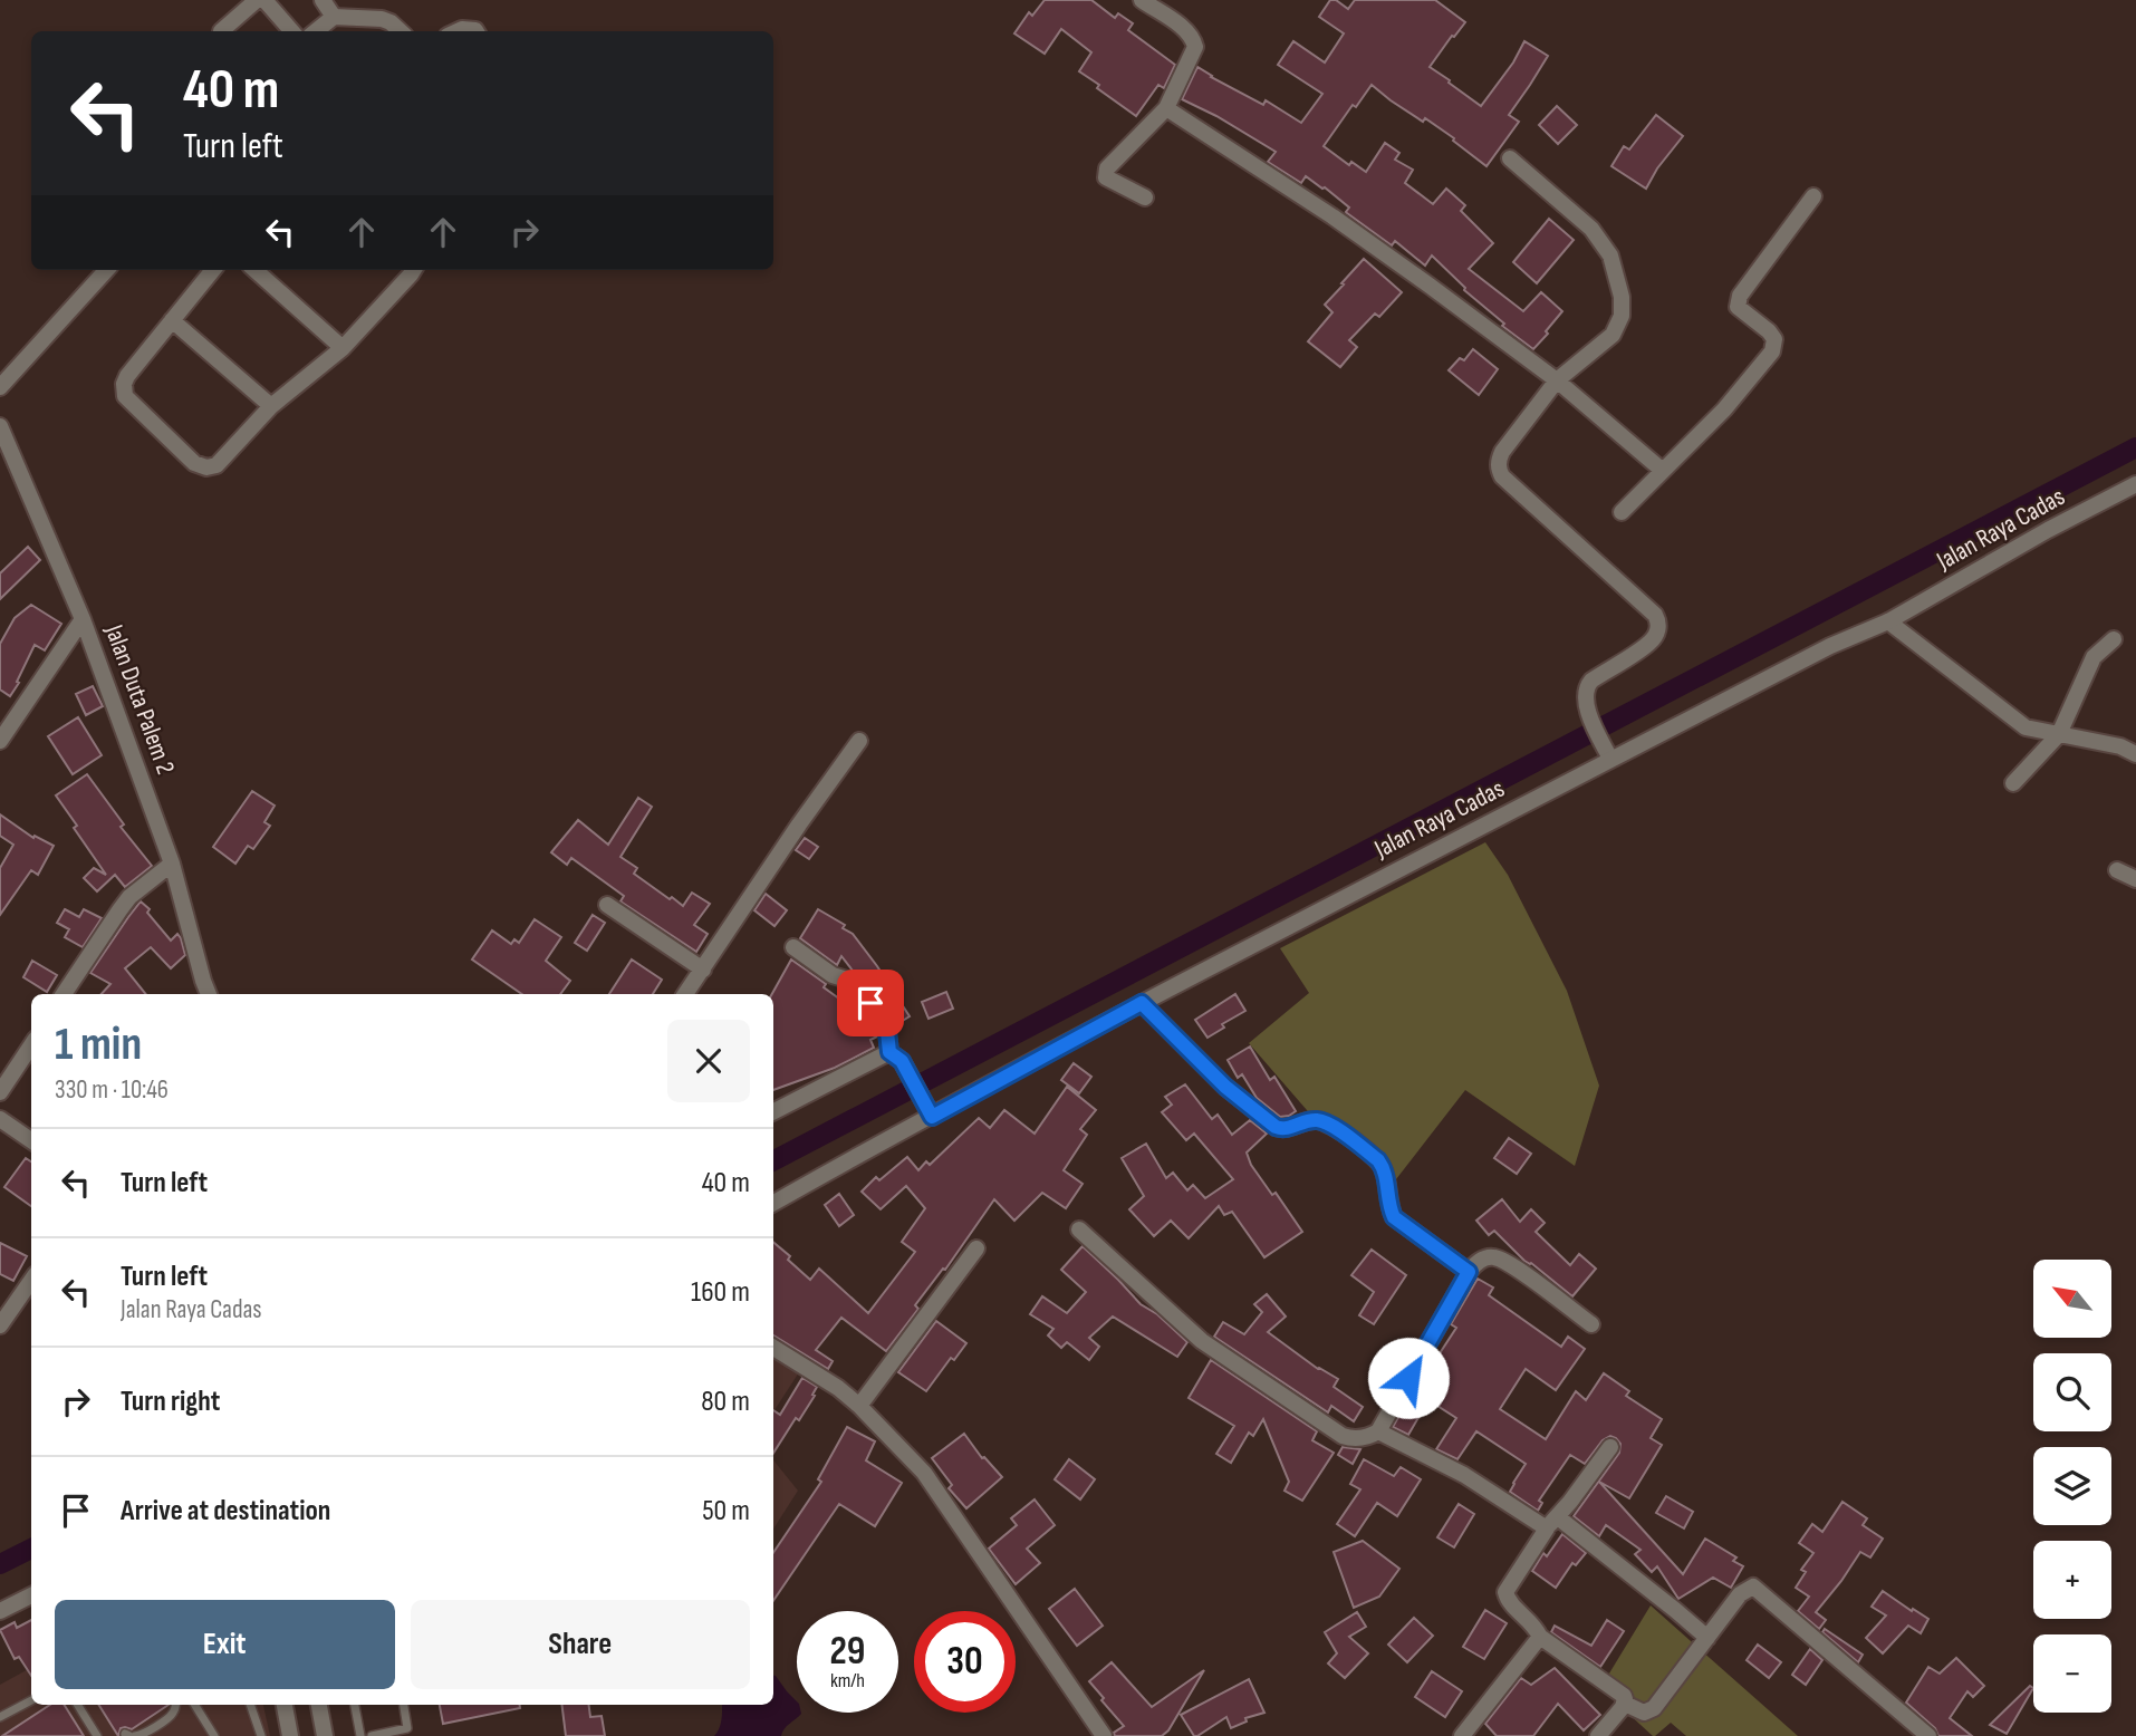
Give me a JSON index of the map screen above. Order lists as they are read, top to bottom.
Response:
{
  "streets": {
    "street": ["Jalan Raya Cadas", "Jalan Duta Palem 2"]
  },
  "north": "top left",
  "page": {
    "turn": ["40 m", "Turn left"],
    "heading": ["1 min", "330 m · 10:46"],
    "list": [
      {
        "name": "Turn left",
        "value": "40 m"
      },
      {
        "name": "Turn left",
        "note": "Jalan Raya Cadas",
        "value": "160 m"
      },
      {
        "name": "Turn right",
        "value": "80 m"
      },
      {
        "name": "Arrive at destination",
        "value": "50 m"
      }
    ],
    "map_buttons": ["+", "−"],
    "buttons": ["Exit", "Share"],
    "speed": "29 km/h",
    "limit": "30"
  }
}
